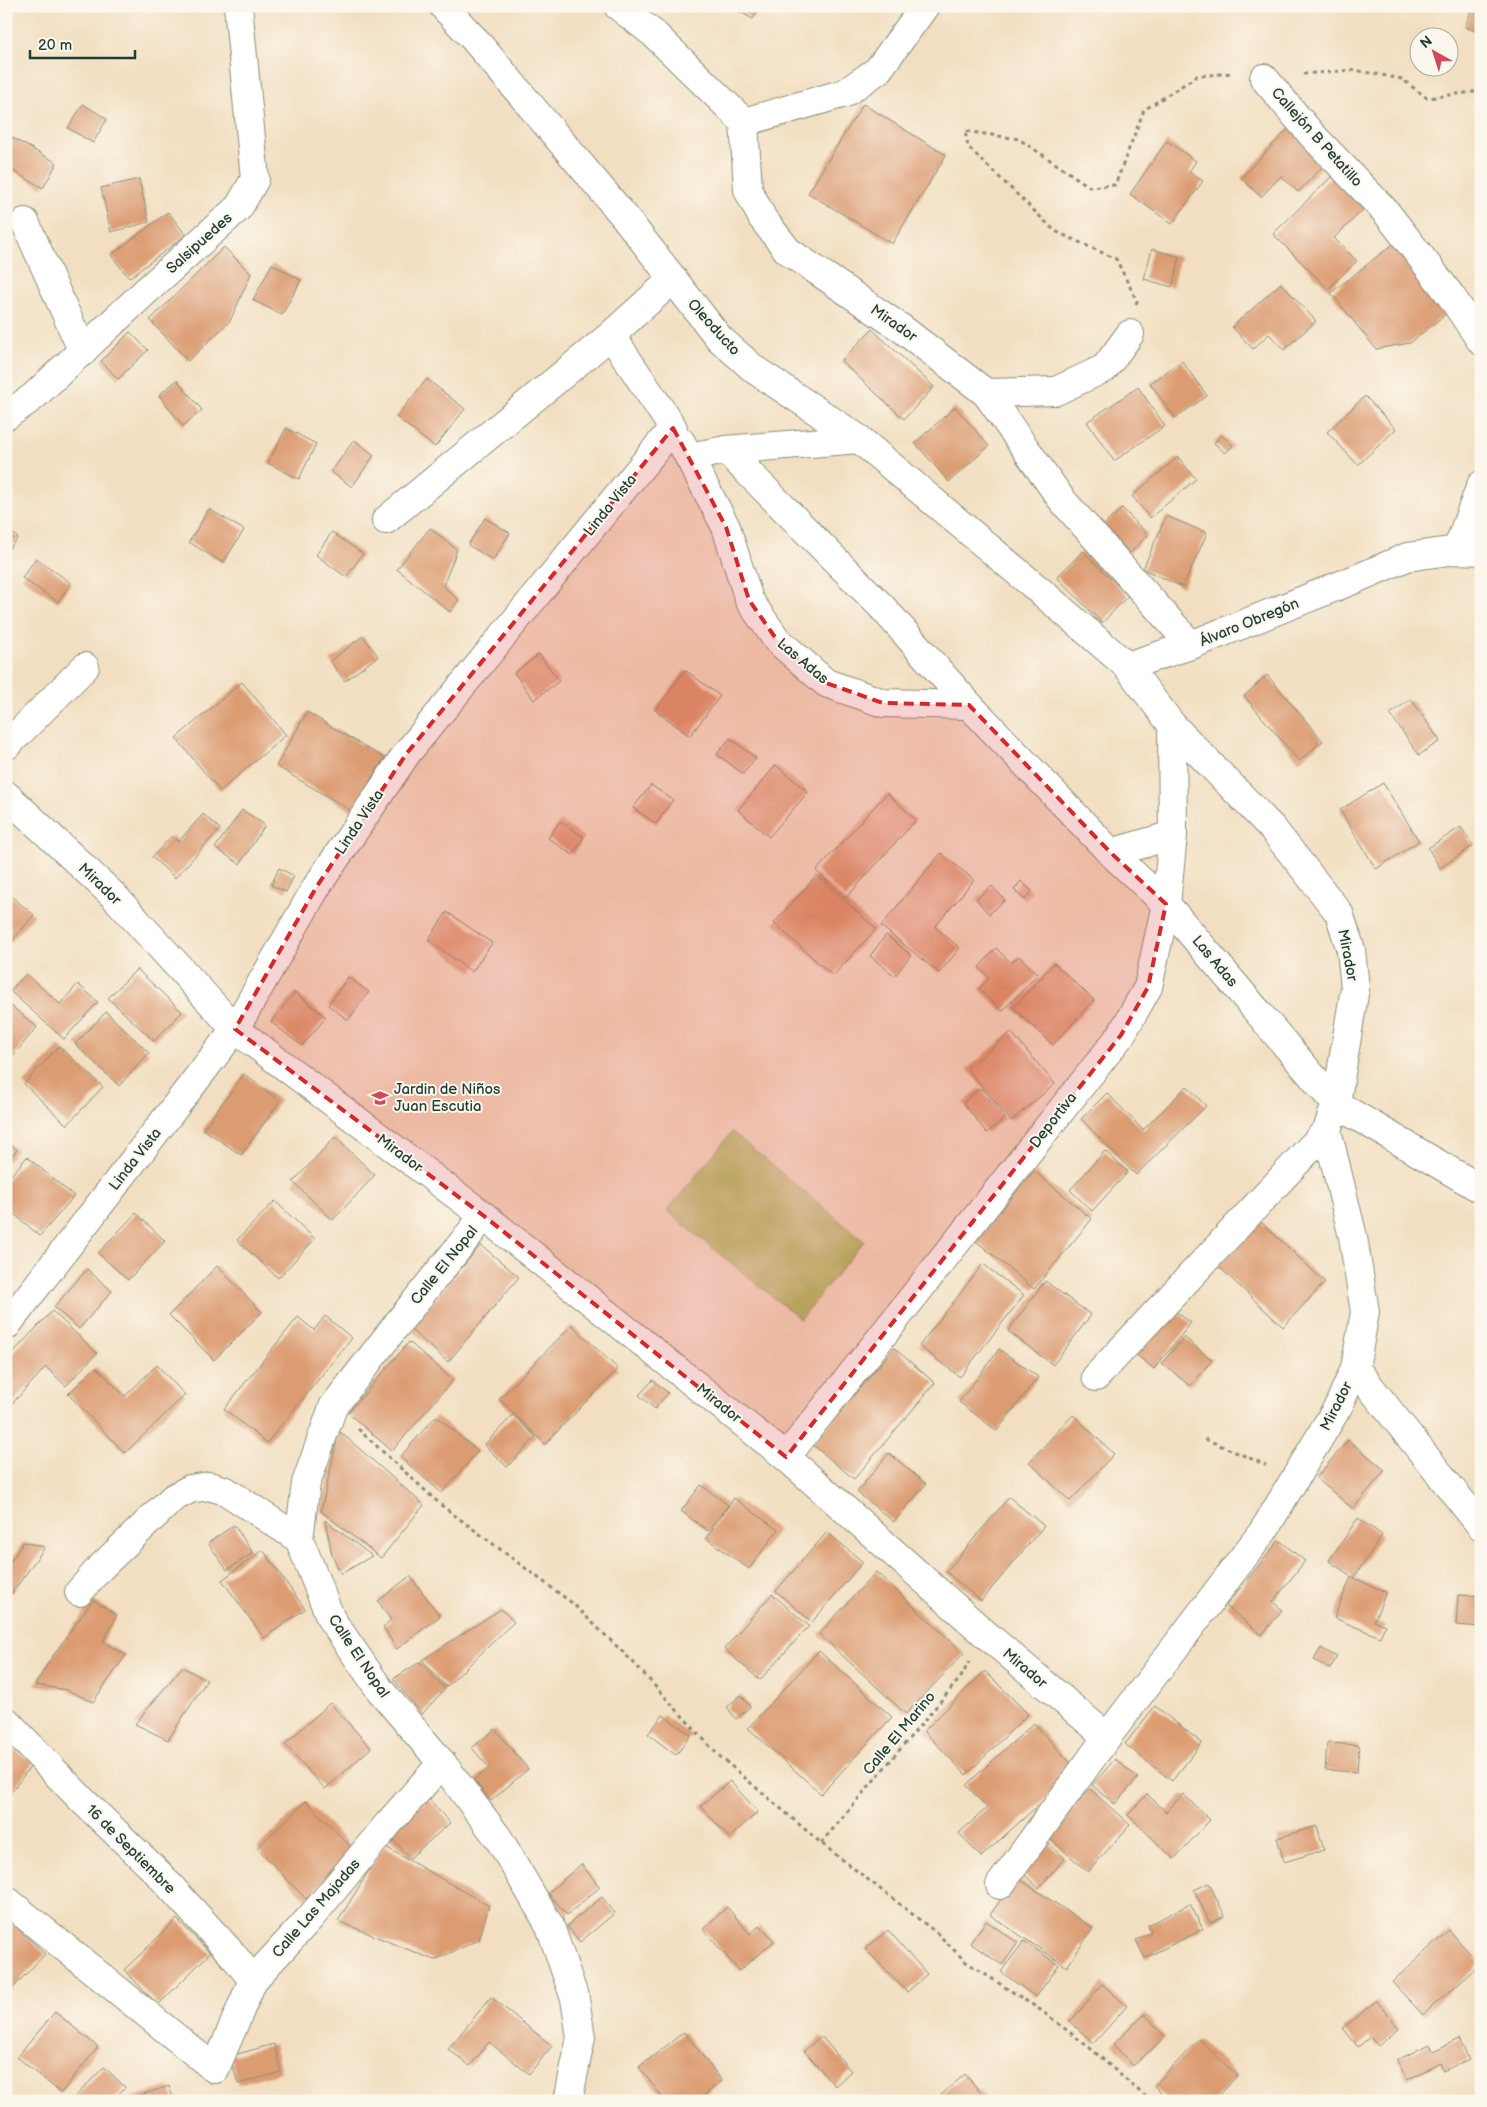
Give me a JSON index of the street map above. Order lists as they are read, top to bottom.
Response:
{
  "streets": {
    "street": [
      "Callejón B Petatillo",
      "Salsipuedes",
      "Mirador",
      "Oleoducto",
      "Linda Vista",
      "Álvaro Obregón",
      "Las Adas",
      "Deportiva",
      "Calle El Nopal",
      "16 de Septiembre",
      "Calle Las Majadas"
    ],
    "path": ["Calle El Marino"]
  },
  "crossings": [
    ["Mirador", "Oleoducto"],
    ["Mirador", "Linda Vista"],
    ["Mirador", "Álvaro Obregón"],
    ["Mirador", "Las Adas"],
    ["Mirador", "Deportiva"],
    ["Mirador", "Calle El Nopal"],
    ["Mirador", "Calle El Marino"],
    ["Oleoducto", "Álvaro Obregón"],
    ["Linda Vista", "Las Adas"],
    ["Las Adas", "Deportiva"],
    ["Calle El Nopal", "Calle Las Majadas"],
    ["16 de Septiembre", "Calle Las Majadas"]
  ],
  "places": {
    "school or university": ["Jardin de Niños Juan Escutia"]
  },
  "scale_bar": "20 m",
  "north": "top left"
}
